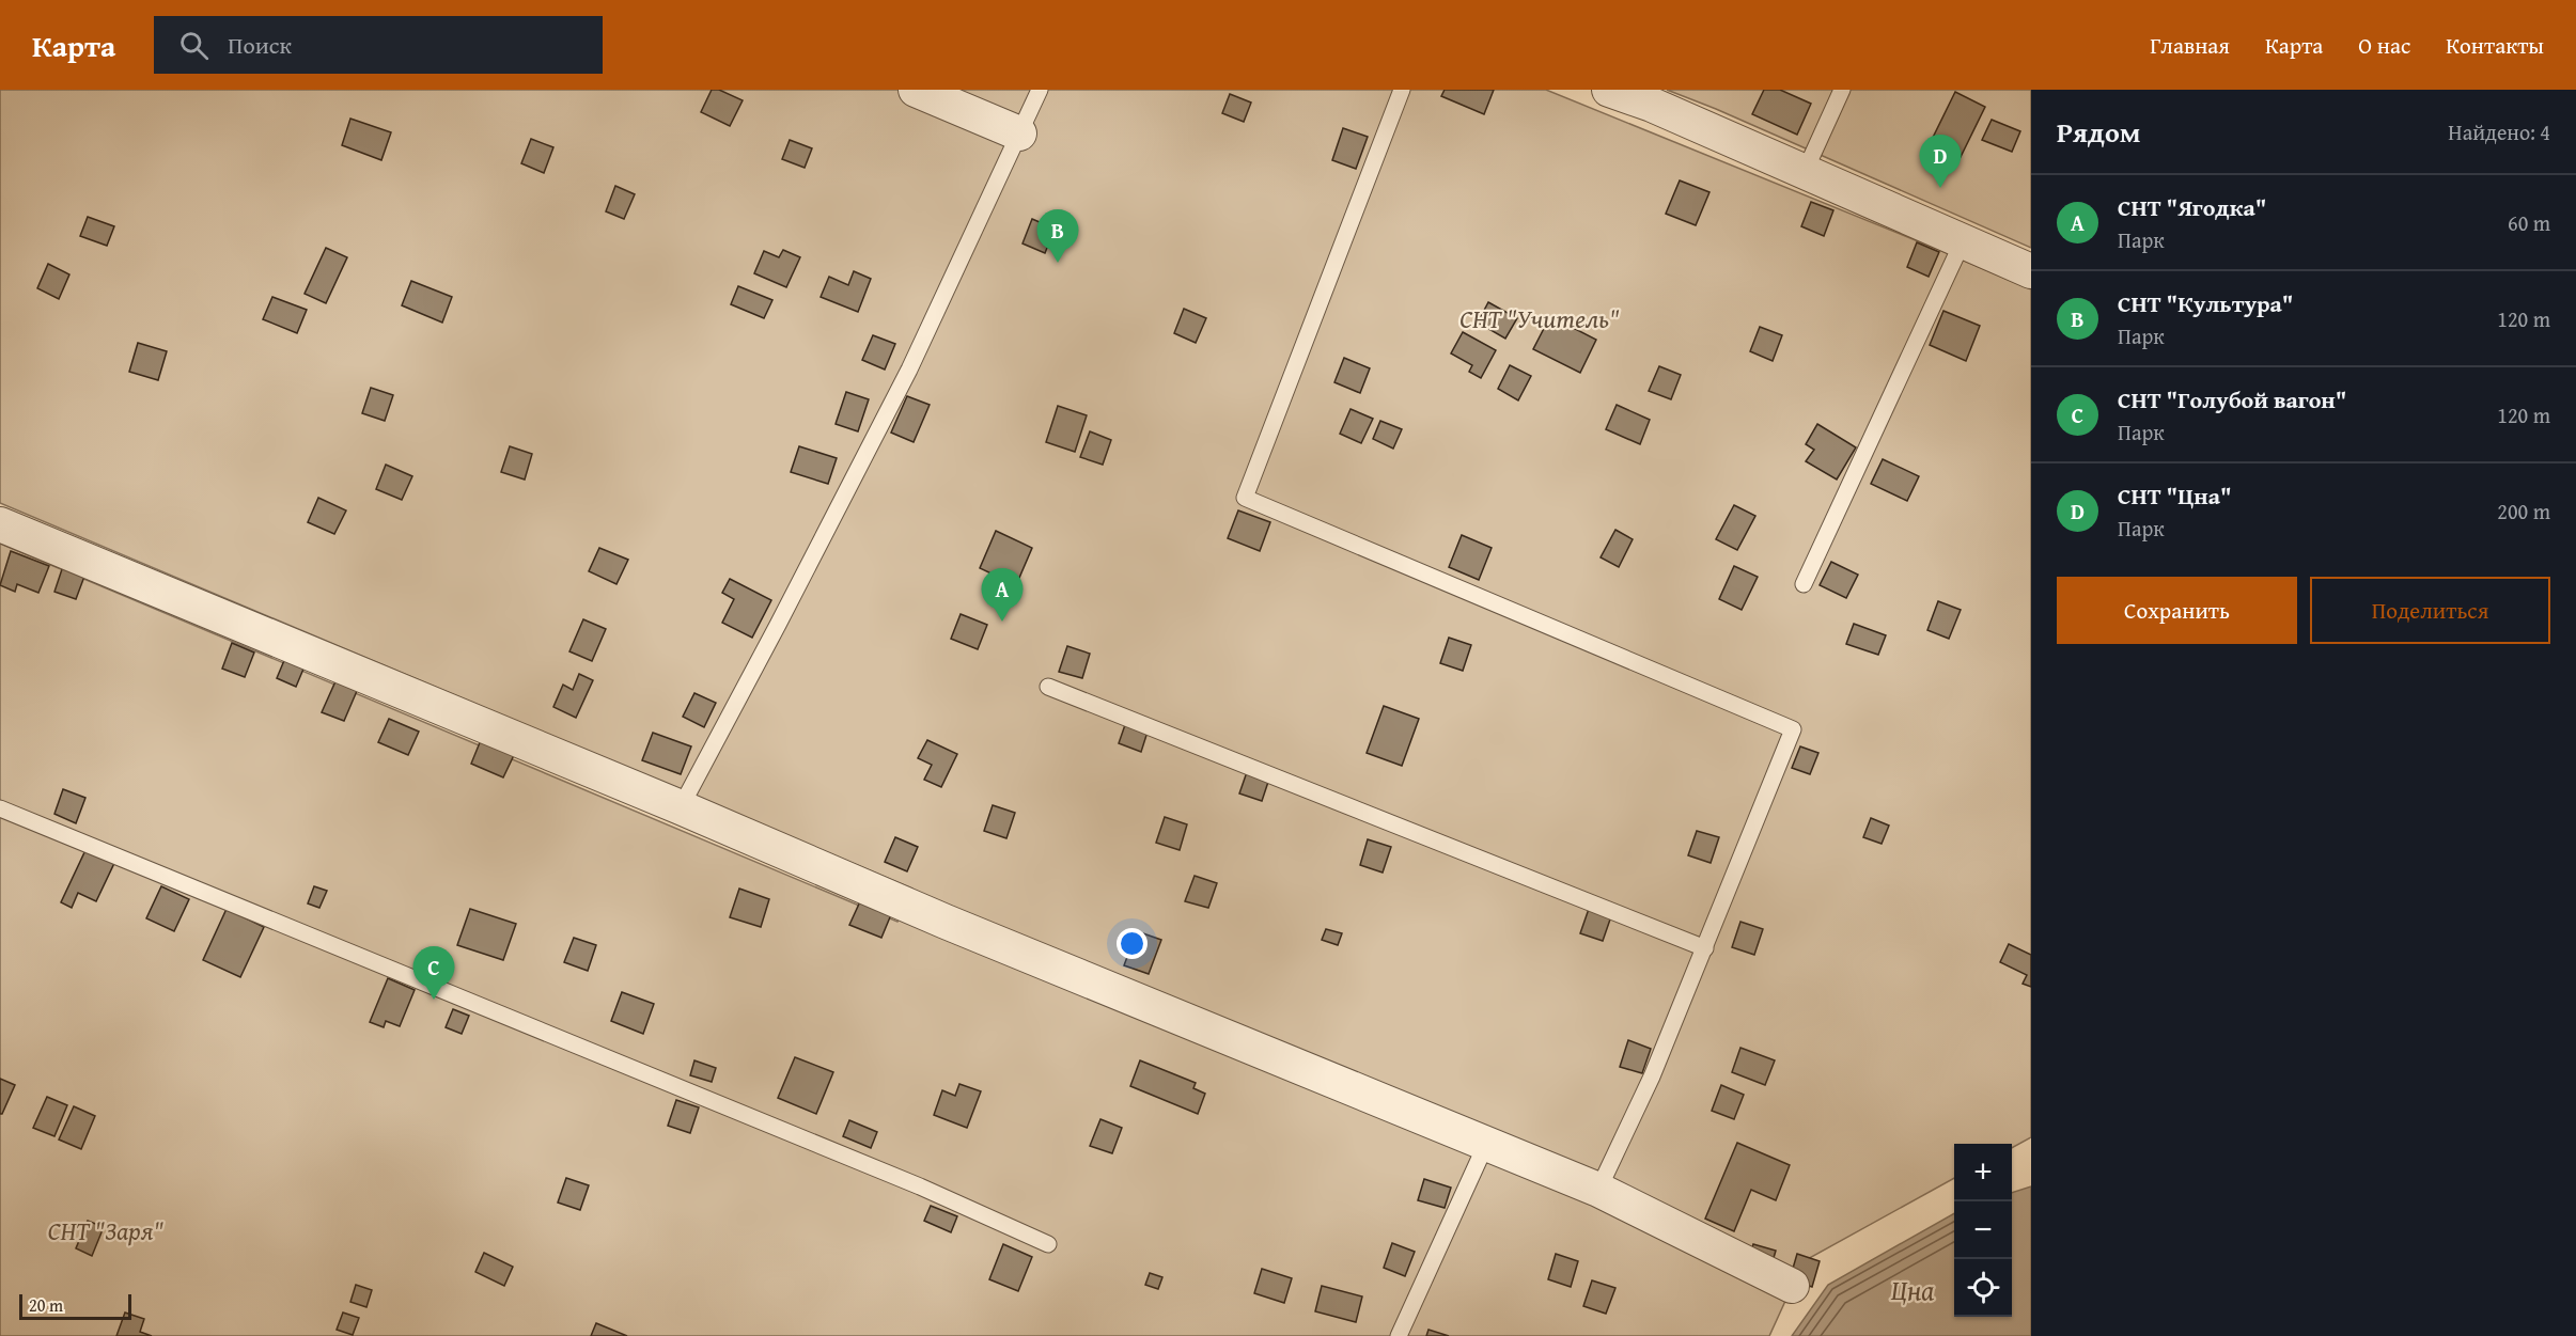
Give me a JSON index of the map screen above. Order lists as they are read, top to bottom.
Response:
{
  "water": ["Цна"],
  "parks": ["СНТ \"Учитель\"", "СНТ \"Заря\""],
  "scale_bar": "20 m",
  "page": {
    "header": "Карта",
    "search": "Поиск",
    "nav": [
      "Главная",
      "Карта",
      "О нас",
      "Контакты"
    ],
    "heading": ["Рядом", "Найдено: 4"],
    "pins": [
      "D",
      "B",
      "A",
      "C"
    ],
    "list": [
      {
        "mark": "A",
        "name": "СНТ \"Ягодка\"",
        "note": "Парк",
        "value": "60 m"
      },
      {
        "mark": "B",
        "name": "СНТ \"Культура\"",
        "note": "Парк",
        "value": "120 m"
      },
      {
        "mark": "C",
        "name": "СНТ \"Голубой вагон\"",
        "note": "Парк",
        "value": "120 m"
      },
      {
        "mark": "D",
        "name": "СНТ \"Цна\"",
        "note": "Парк",
        "value": "200 m"
      }
    ],
    "buttons": ["Сохранить", "Поделиться"],
    "map_buttons": ["+", "−"],
    "scale": "20 m"
  }
}
